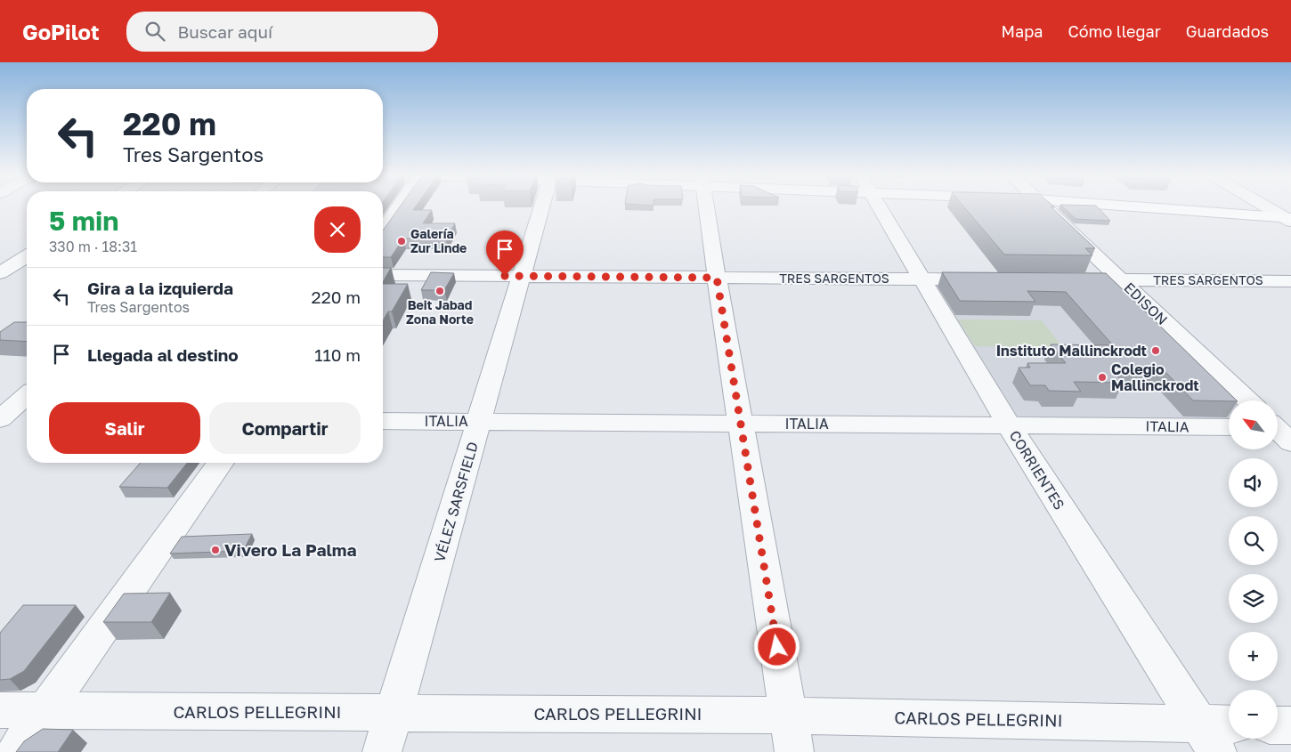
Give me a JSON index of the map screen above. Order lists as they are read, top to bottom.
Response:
{
  "streets": {
    "street": [
      "TRES SARGENTOS",
      "EDISON",
      "ITALIA",
      "CORRIENTES",
      "VÉLEZ SARSFIELD",
      "CARLOS PELLEGRINI"
    ]
  },
  "crossings": [
    ["TRES SARGENTOS", "EDISON"],
    ["TRES SARGENTOS", "CORRIENTES"],
    ["TRES SARGENTOS", "VÉLEZ SARSFIELD"],
    ["ITALIA", "CORRIENTES"],
    ["ITALIA", "VÉLEZ SARSFIELD"],
    ["CORRIENTES", "CARLOS PELLEGRINI"],
    ["VÉLEZ SARSFIELD", "CARLOS PELLEGRINI"]
  ],
  "places": [
    "Galería Zur Linde",
    "Beit Jabad Zona Norte",
    "Instituto Mallinckrodt",
    "Colegio Mallinckrodt",
    "Vivero La Palma"
  ],
  "north": "top left",
  "page": {
    "header": "GoPilot",
    "search": "Buscar aquí",
    "nav": ["Mapa", "Cómo llegar", "Guardados"],
    "turn": ["220 m", "Tres Sargentos"],
    "heading": ["5 min", "330 m · 18:31"],
    "list": [
      {
        "name": "Gira a la izquierda",
        "note": "Tres Sargentos",
        "value": "220 m"
      },
      {
        "name": "Llegada al destino",
        "value": "110 m"
      }
    ],
    "buttons": ["Salir", "Compartir"],
    "map_buttons": ["+", "−"]
  }
}
